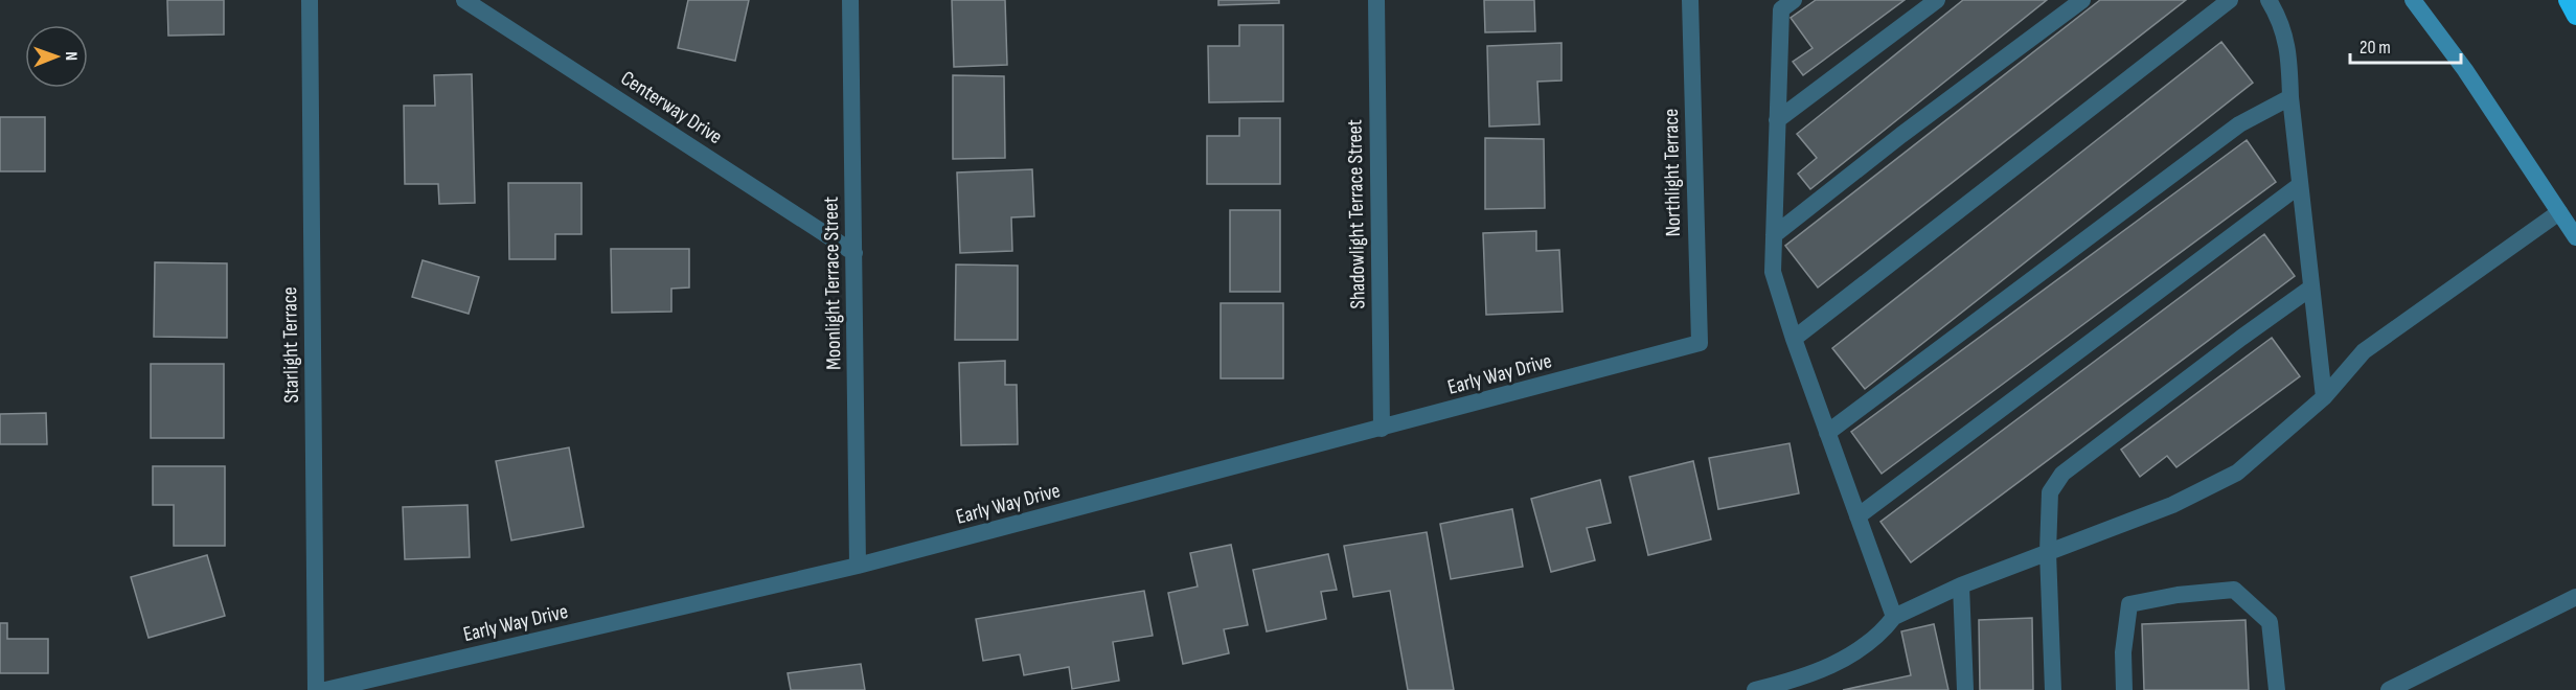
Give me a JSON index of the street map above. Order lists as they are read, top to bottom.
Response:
{
  "streets": {
    "street": [
      "Centerway Drive",
      "Northlight Terrace",
      "Shadowlight Terrace Street",
      "Moonlight Terrace Street",
      "Starlight Terrace",
      "Early Way Drive"
    ]
  },
  "crossings": [
    ["Centerway Drive", "Moonlight Terrace Street"],
    ["Northlight Terrace", "Early Way Drive"],
    ["Shadowlight Terrace Street", "Early Way Drive"],
    ["Moonlight Terrace Street", "Early Way Drive"]
  ],
  "scale_bar": "20 m",
  "north": "right"
}
